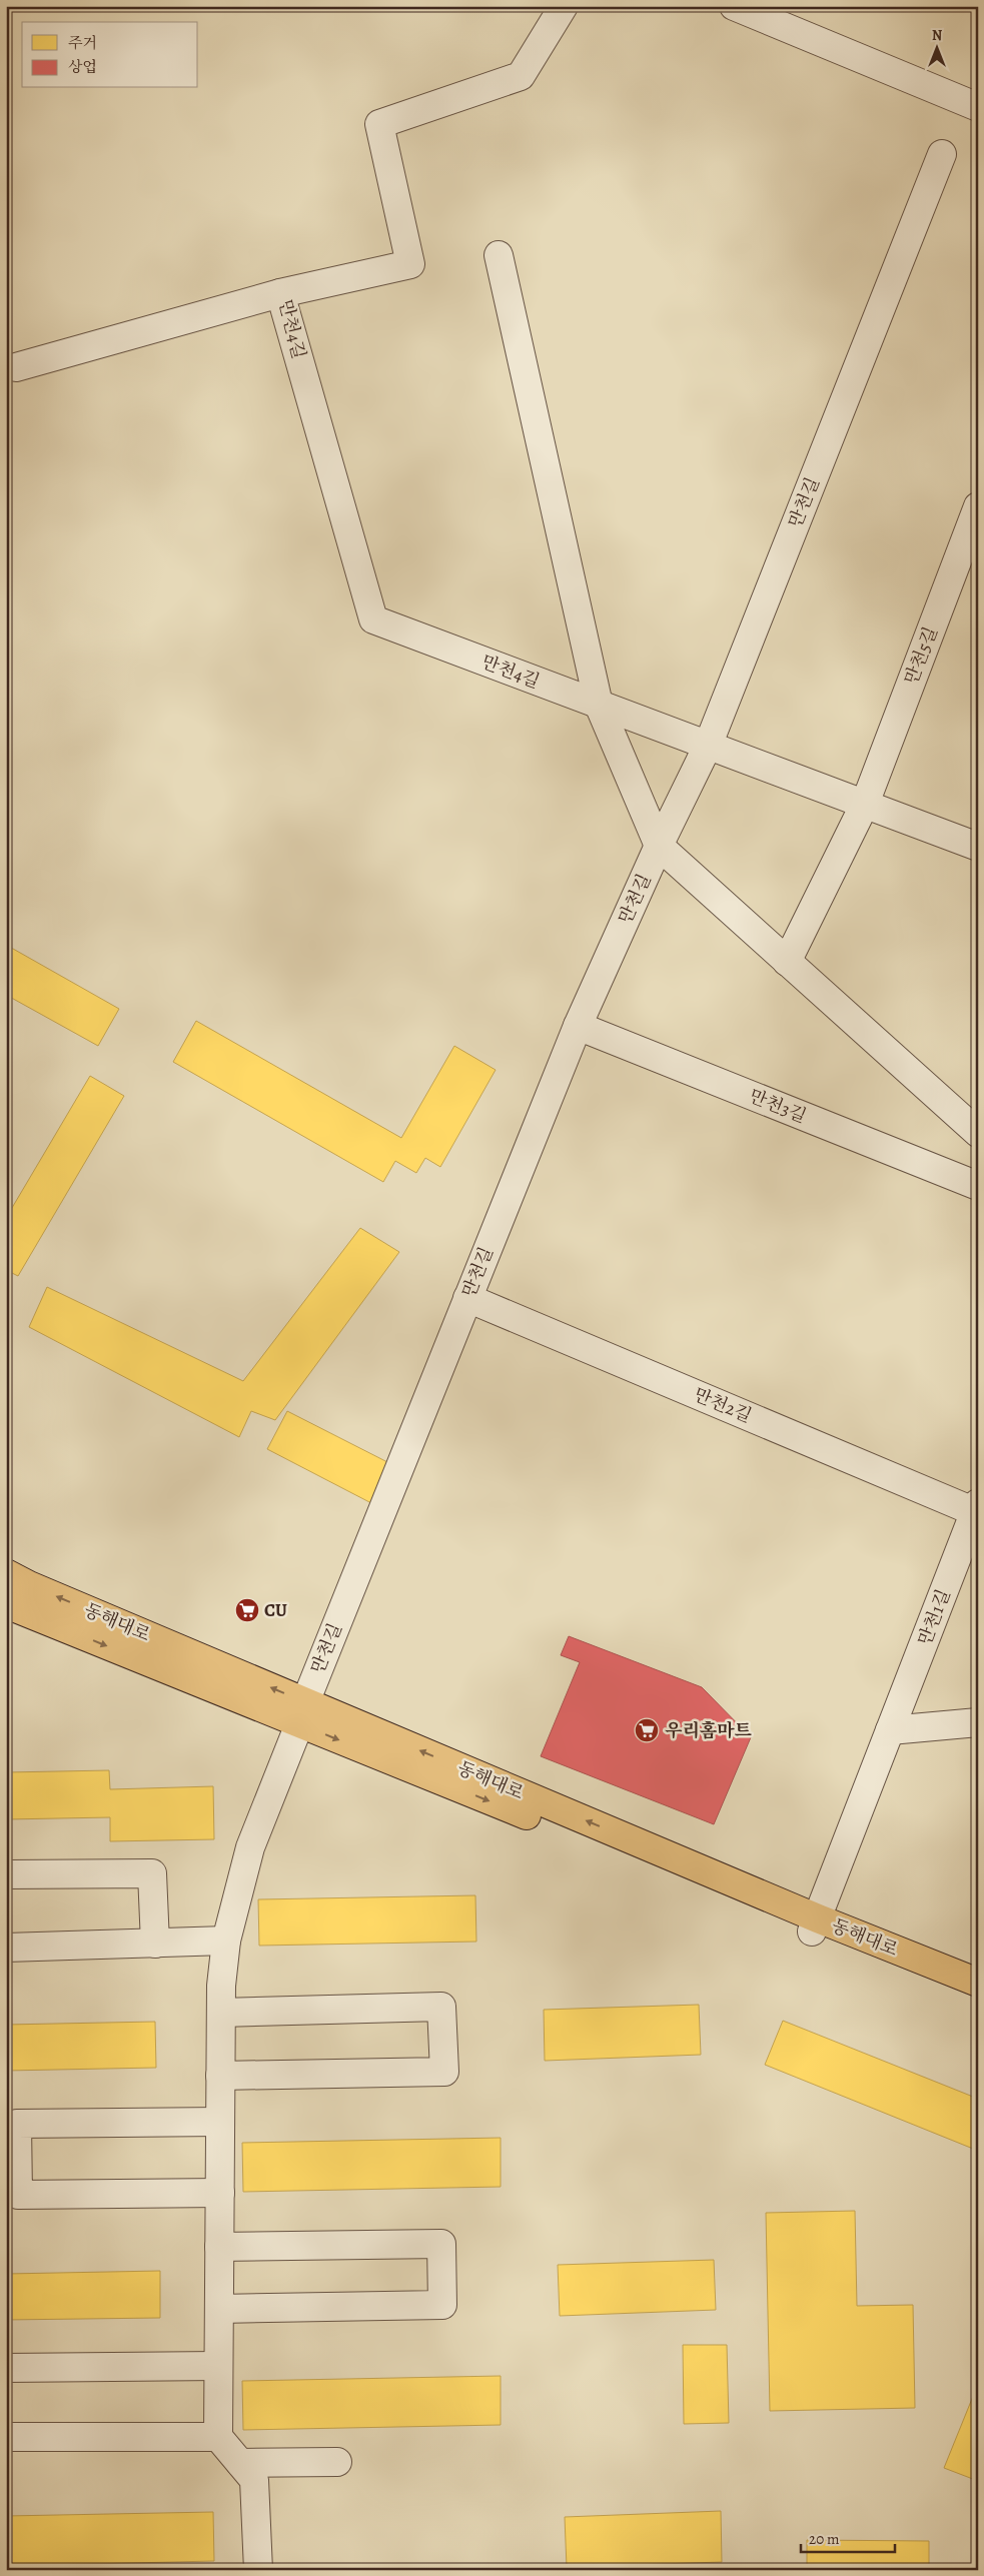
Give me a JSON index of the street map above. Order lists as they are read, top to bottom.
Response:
{
  "streets": {
    "main road": ["동해대로"],
    "street": [
      "만천4길",
      "만천길",
      "만천5길",
      "만천3길",
      "만천2길",
      "만천1길"
    ]
  },
  "crossings": [
    ["만천길", "만천3길"],
    ["만천길", "만천2길"],
    ["만천길", "동해대로"],
    ["만천2길", "만천1길"],
    ["만천1길", "동해대로"]
  ],
  "places": {
    "supermarket": ["CU", "우리홈마트"]
  },
  "legend": ["주거", "상업"],
  "scale_bar": "20 m",
  "north": "top"
}
